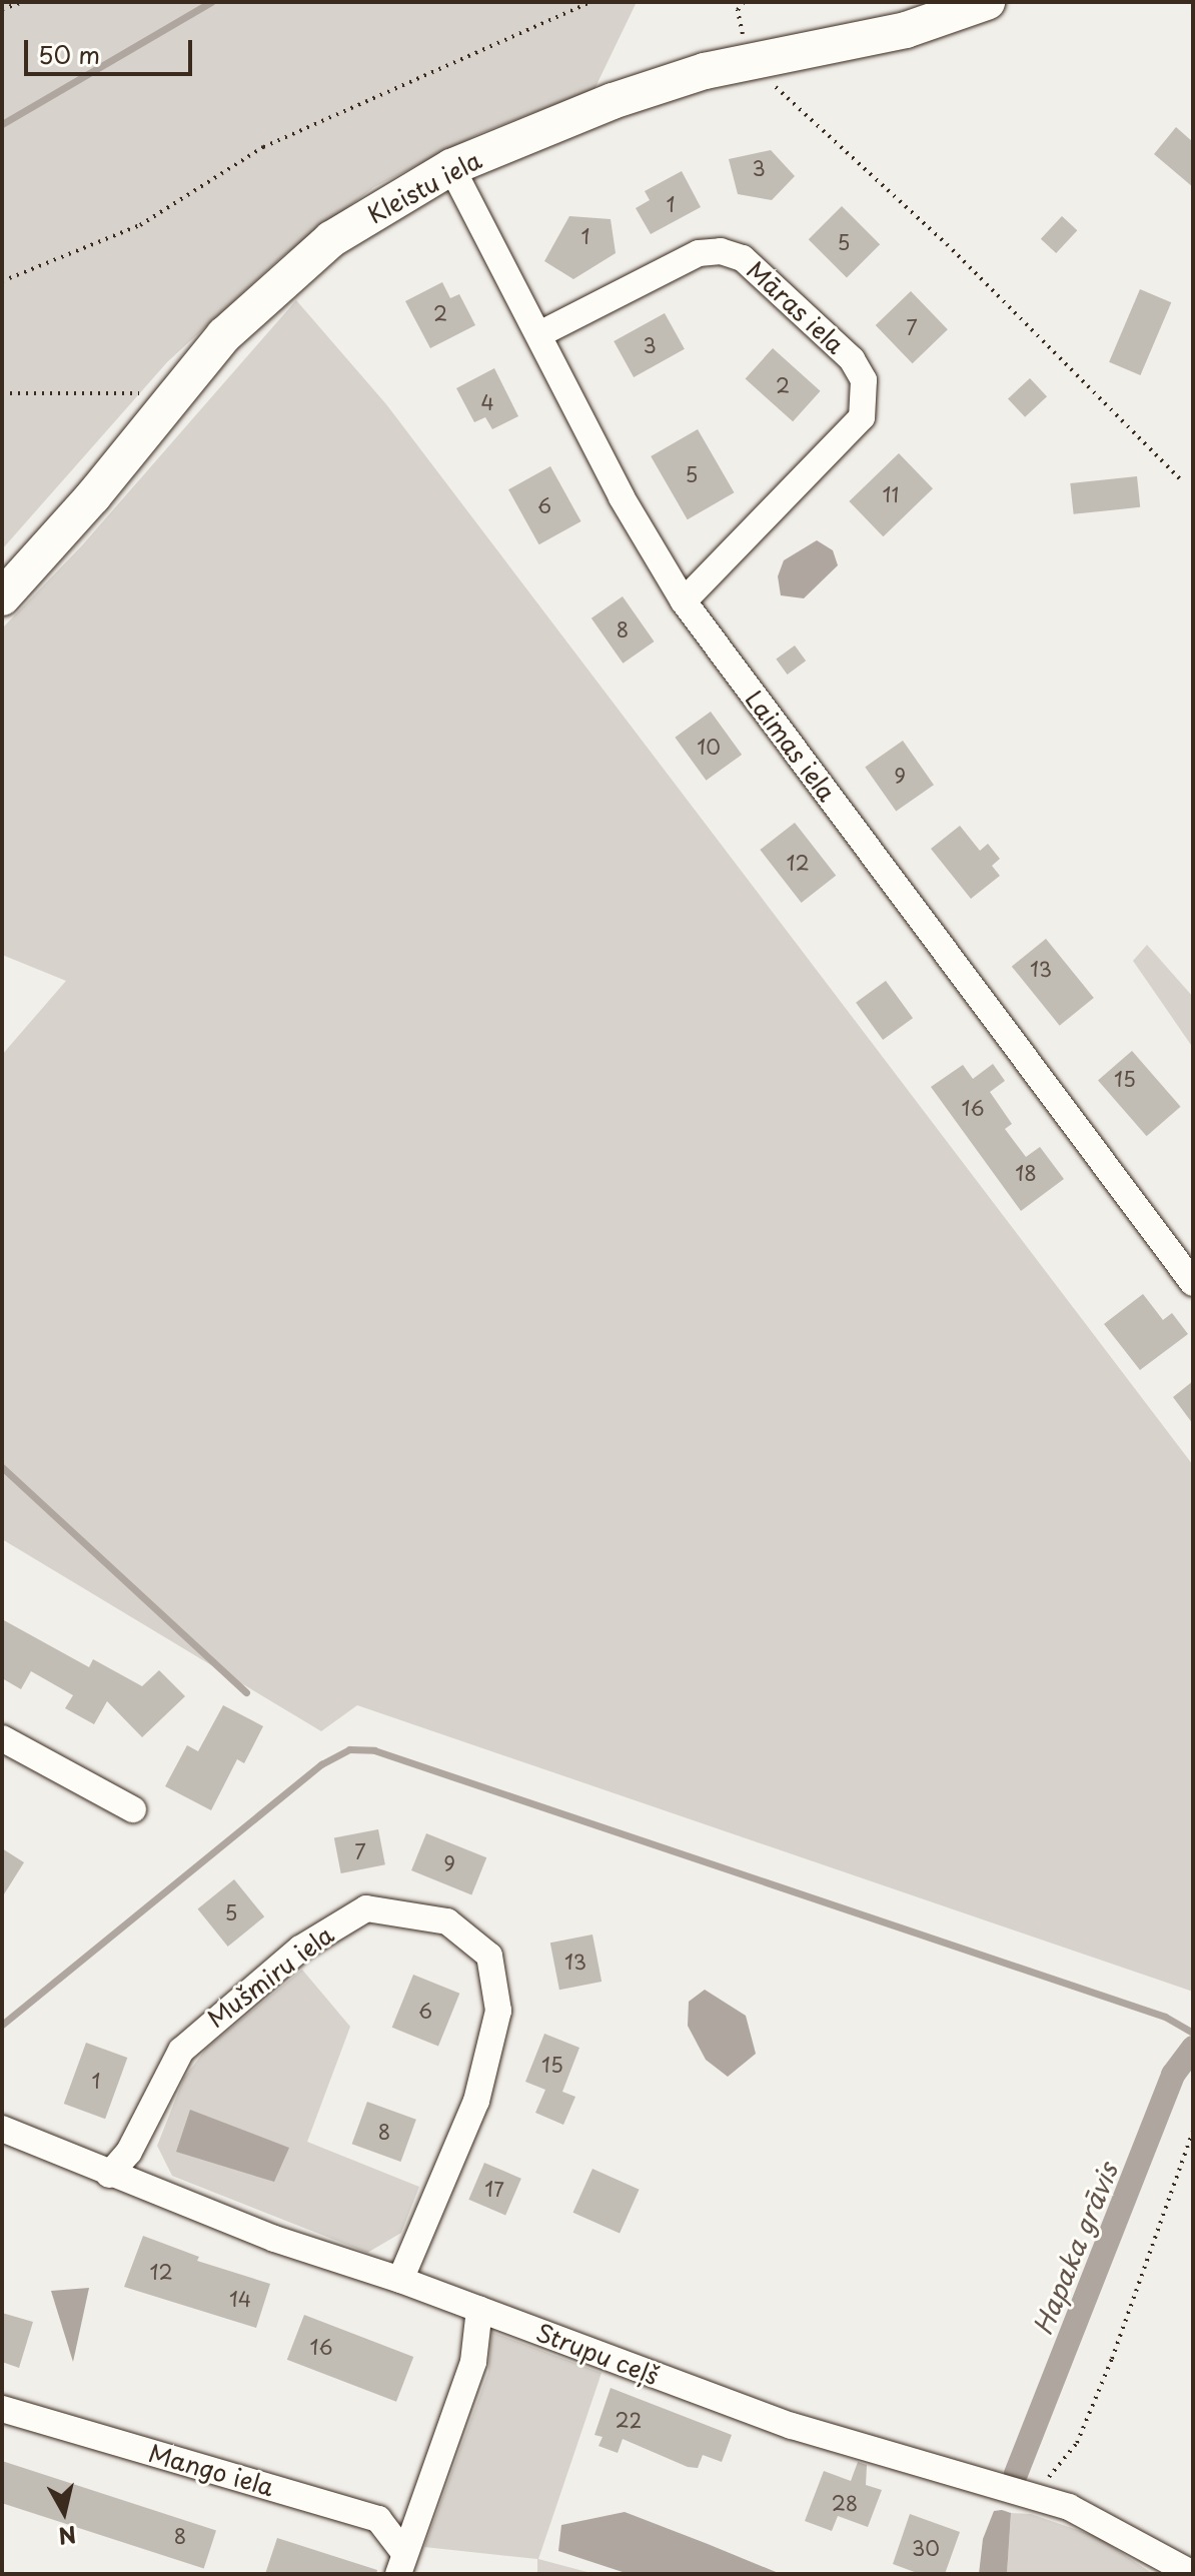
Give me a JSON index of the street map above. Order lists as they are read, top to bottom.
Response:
{
  "streets": {
    "street": [
      "Kleistu iela",
      "Māras iela",
      "Laimas iela",
      "Mušmiru iela",
      "Strupu ceļš",
      "Mango iela"
    ]
  },
  "crossings": [
    ["Kleistu iela", "Laimas iela"],
    ["Māras iela", "Laimas iela"],
    ["Mušmiru iela", "Strupu ceļš"]
  ],
  "water": ["Hapaka grāvis"],
  "house_numbers": [
    "3",
    "1",
    "1",
    "5",
    "2",
    "7",
    "3",
    "2",
    "4",
    "5",
    "11",
    "6",
    "8",
    "10",
    "9",
    "12",
    "13",
    "15",
    "16",
    "18",
    "7",
    "9",
    "5",
    "13",
    "6",
    "15",
    "1",
    "8",
    "17",
    "12",
    "14",
    "16",
    "22",
    "28",
    "8",
    "30"
  ],
  "scale_bar": "50 m",
  "north": "bottom"
}
